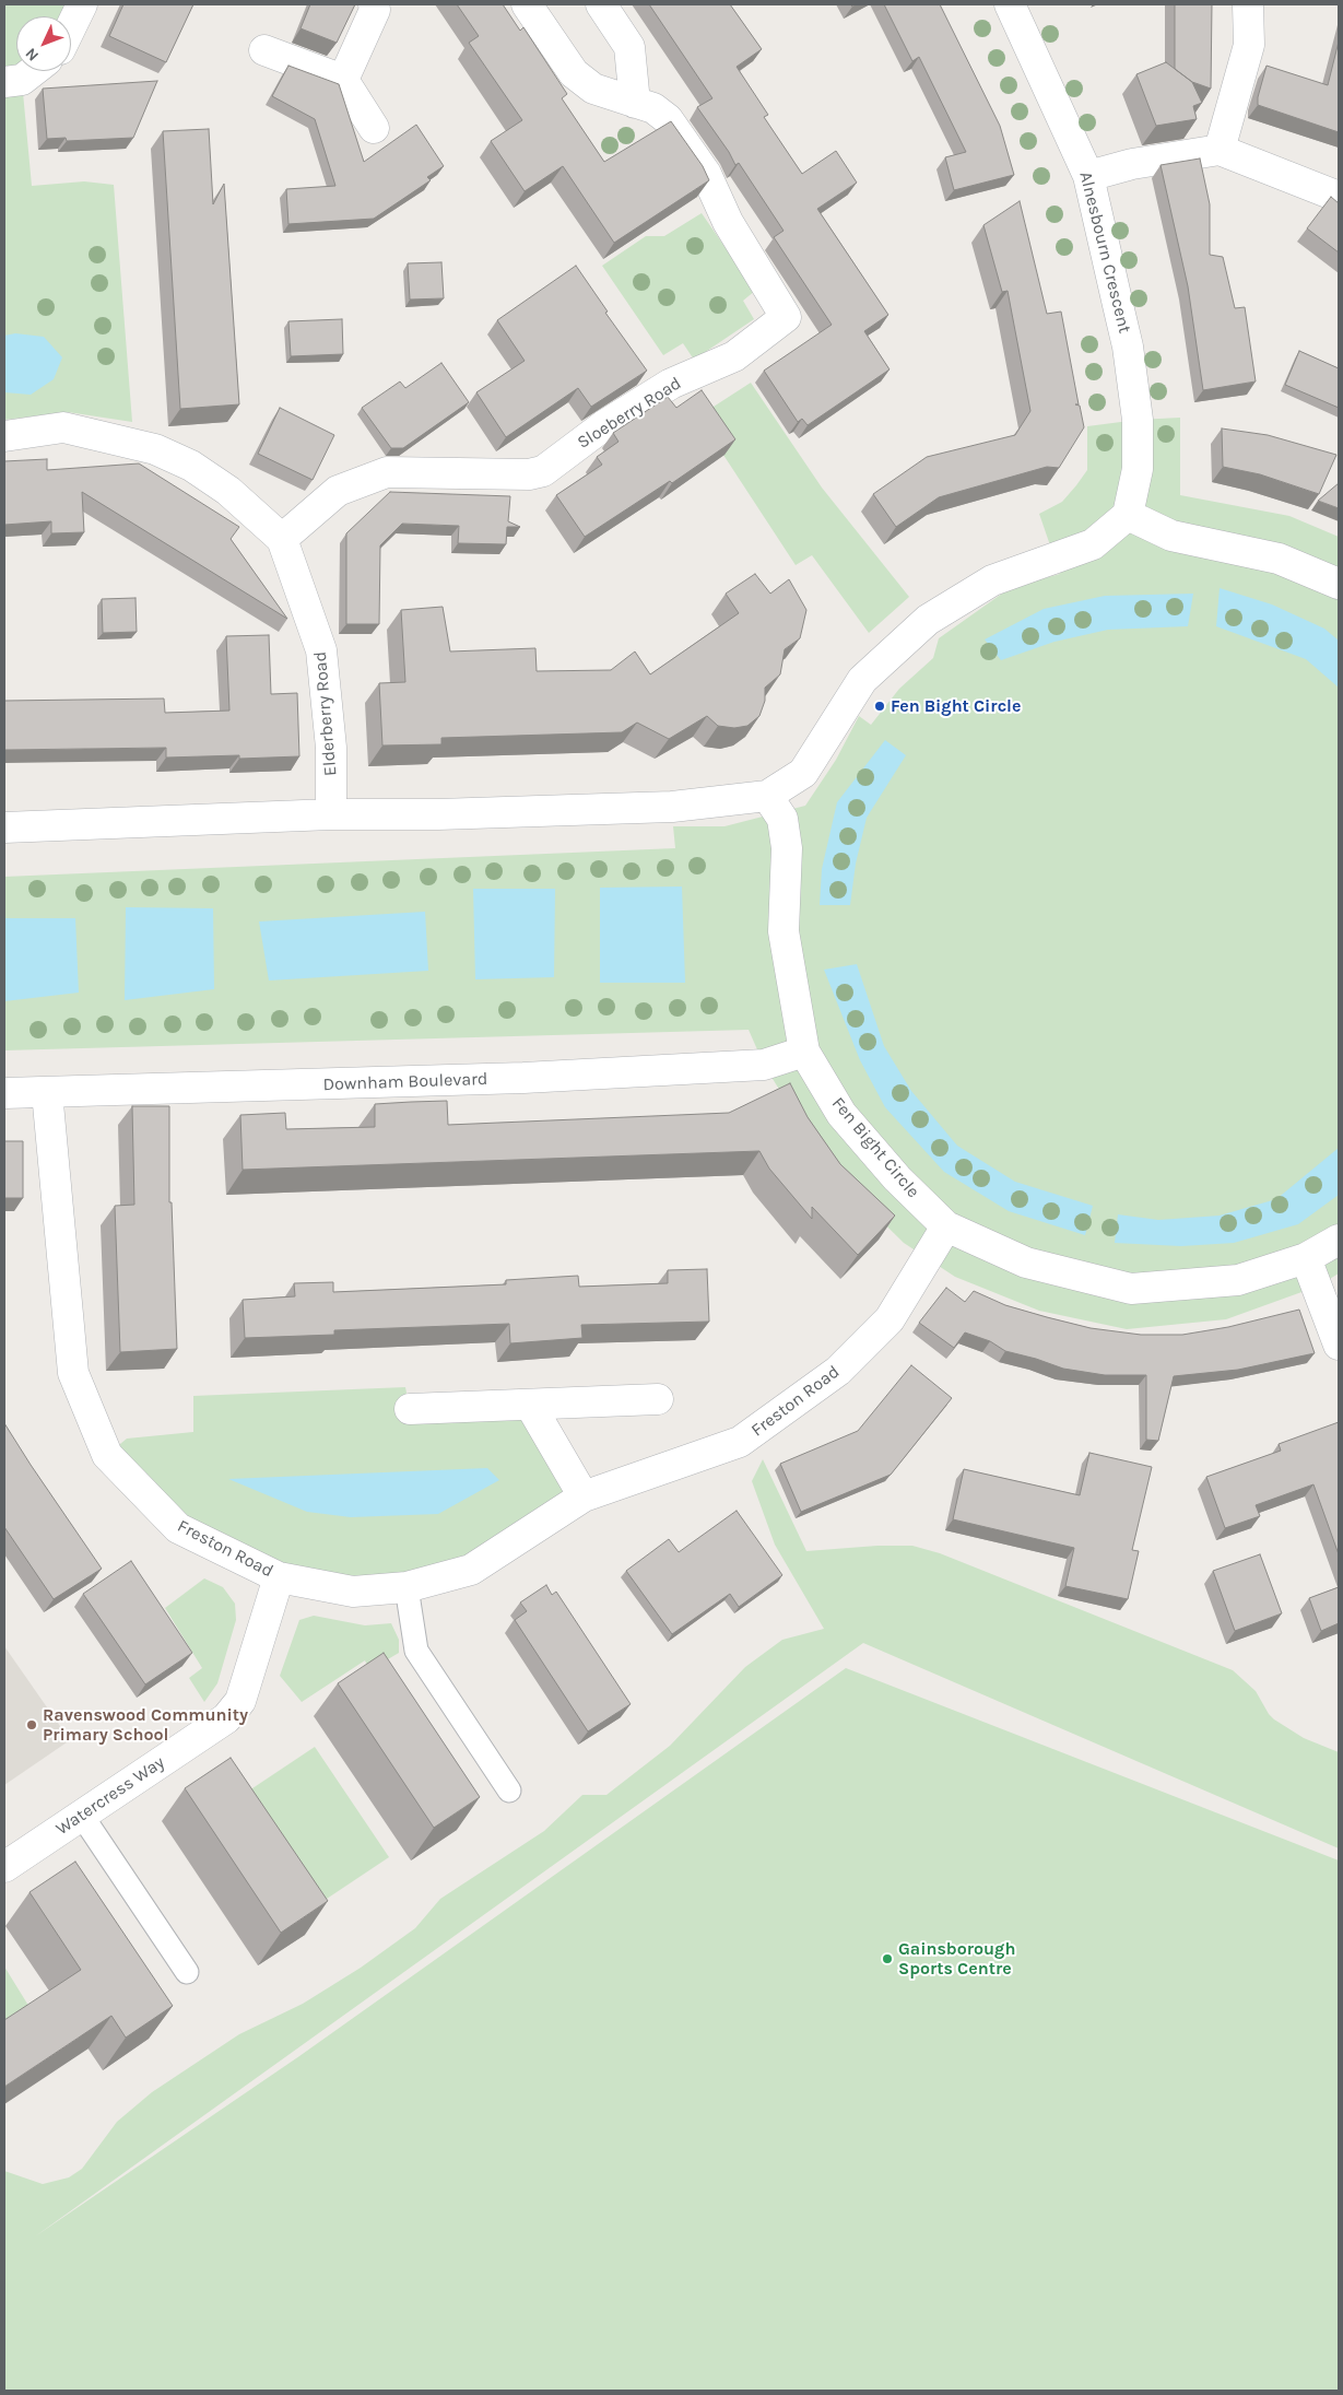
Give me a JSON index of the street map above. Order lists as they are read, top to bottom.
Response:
{
  "streets": {
    "street": [
      "Alnesbourn Crescent",
      "Sloeberry Road",
      "Elderberry Road",
      "Downham Boulevard",
      "Fen Bight Circle",
      "Freston Road",
      "Watercress Way"
    ]
  },
  "crossings": [
    ["Sloeberry Road", "Elderberry Road"],
    ["Downham Boulevard", "Fen Bight Circle"],
    ["Downham Boulevard", "Freston Road"],
    ["Fen Bight Circle", "Freston Road"],
    ["Freston Road", "Watercress Way"]
  ],
  "places": ["Fen Bight Circle", "Ravenswood Community Primary School", "Gainsborough Sports Centre"],
  "north": "bottom left"
}
